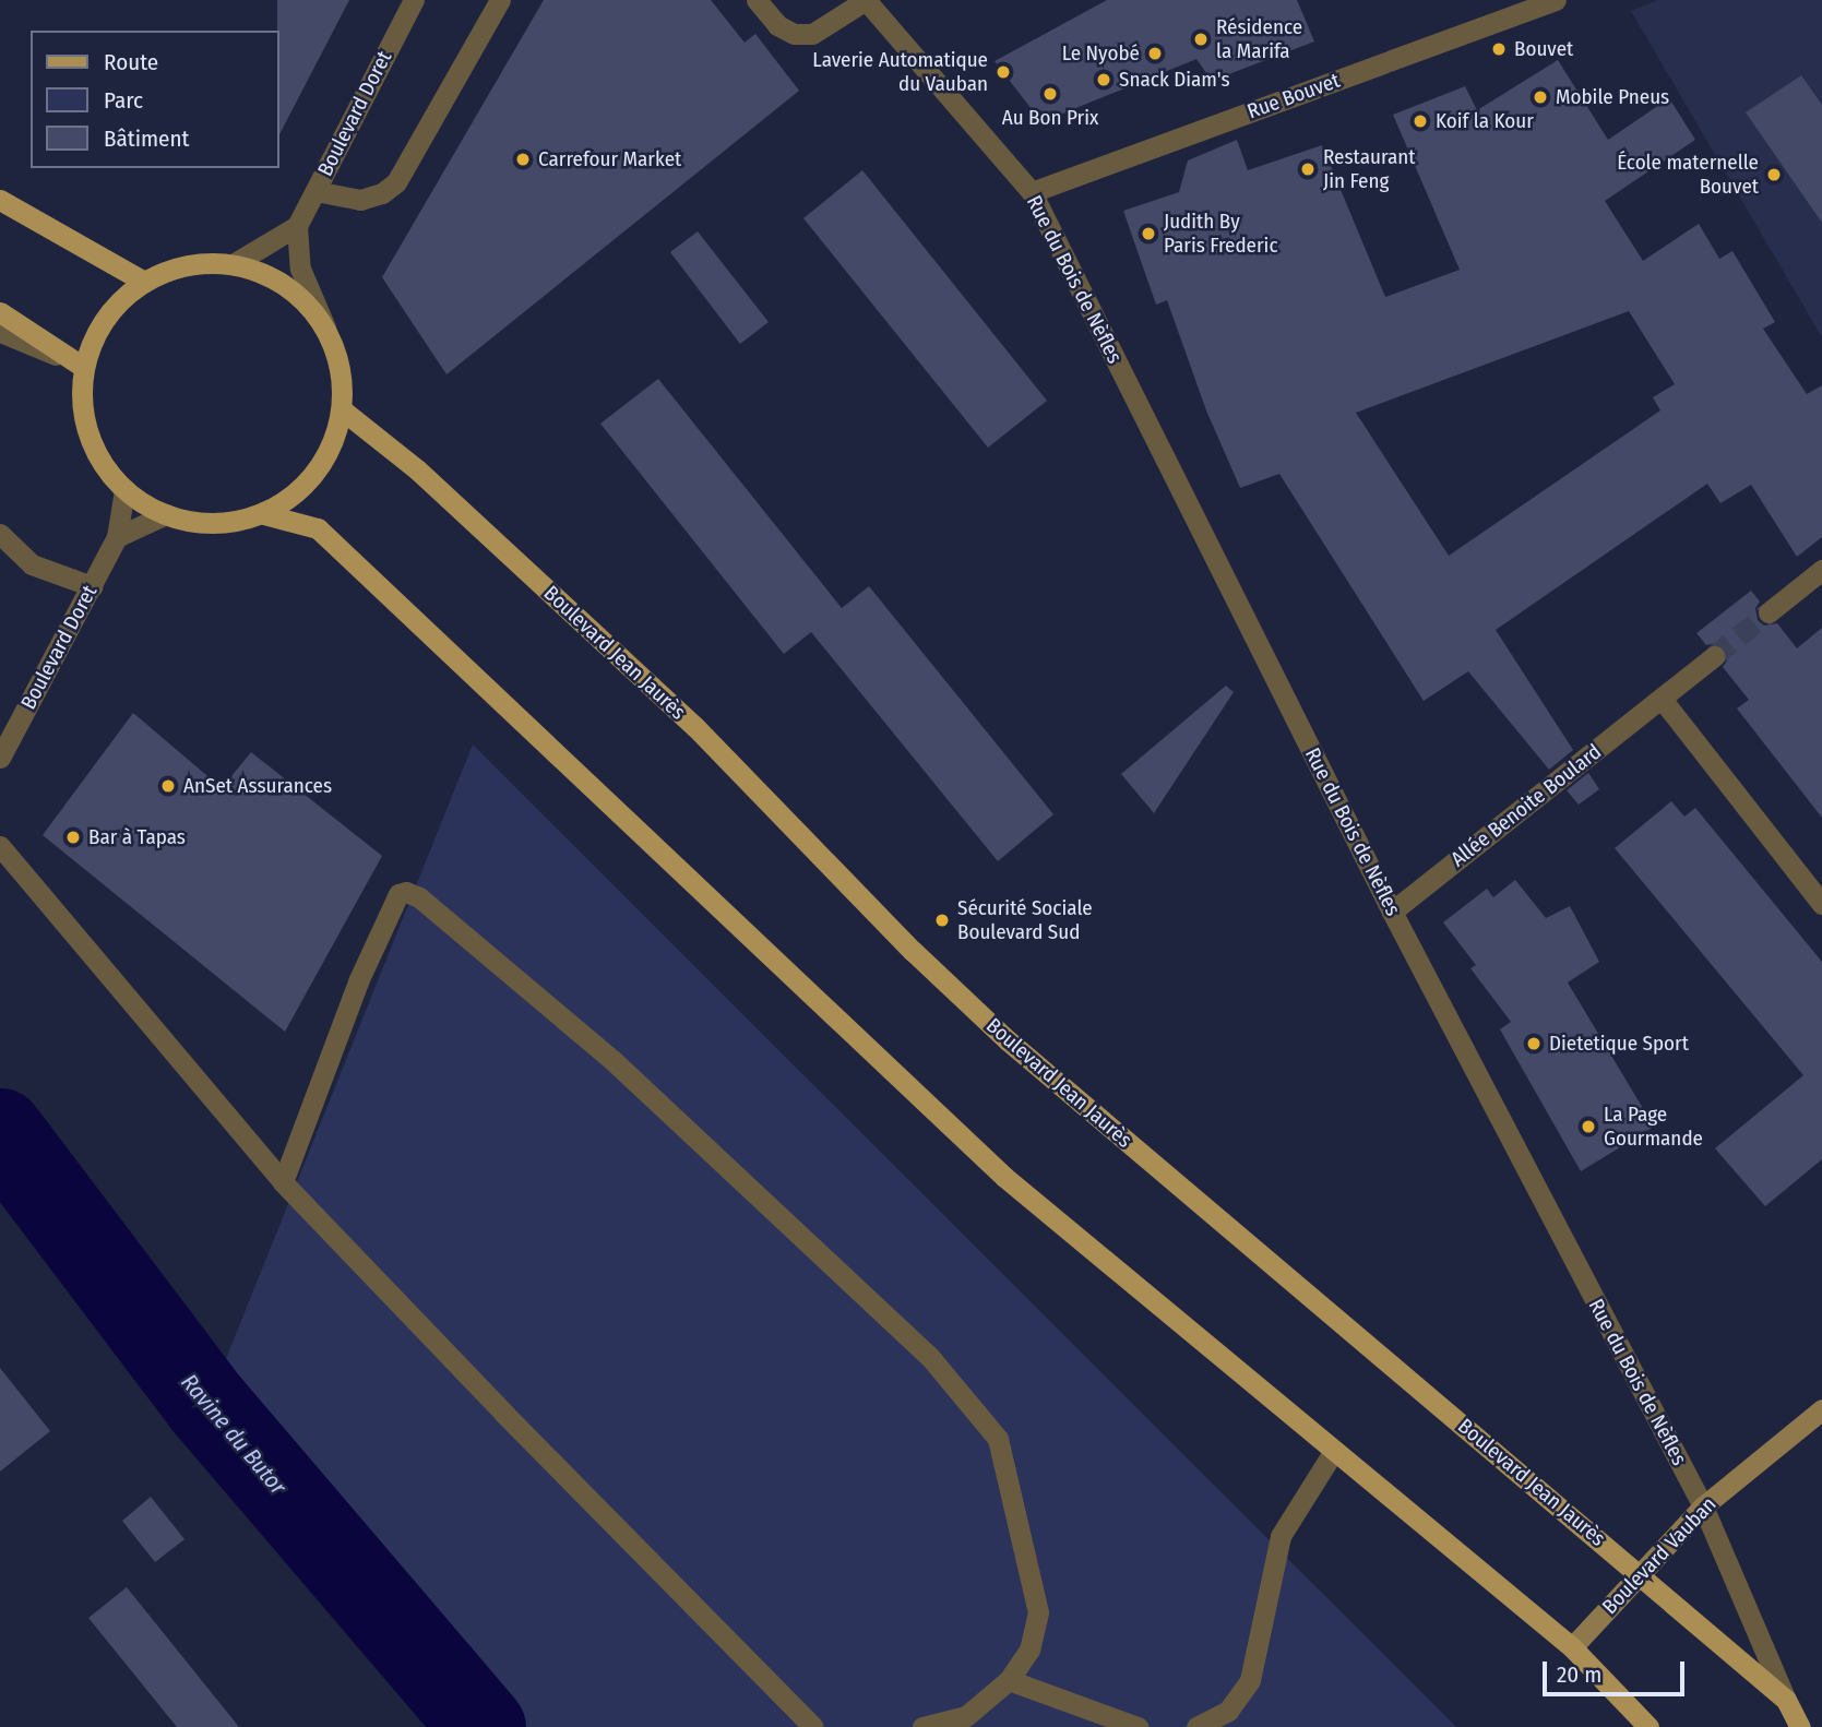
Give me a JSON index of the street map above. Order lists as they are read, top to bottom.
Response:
{
  "streets": {
    "main road": ["Boulevard Jean Jaurès", "Boulevard Vauban"],
    "street": [
      "Rue Bouvet",
      "Boulevard Doret",
      "Rue du Bois de Nèfles",
      "Allée Benoite Boulard"
    ]
  },
  "crossings": [
    ["Rue Bouvet", "Rue du Bois de Nèfles"],
    ["Boulevard Doret", "Boulevard Jean Jaurès"],
    ["Rue du Bois de Nèfles", "Boulevard Jean Jaurès"],
    ["Rue du Bois de Nèfles", "Allée Benoite Boulard"],
    ["Rue du Bois de Nèfles", "Boulevard Vauban"],
    ["Boulevard Jean Jaurès", "Boulevard Vauban"]
  ],
  "water": ["Ravine du Butor"],
  "places": [
    "Résidence la Marifa",
    "Bouvet",
    "Le Nyobé",
    "Laverie Automatique du Vauban",
    "Snack Diam's",
    "Au Bon Prix",
    "Mobile Pneus",
    "Koif la Kour",
    "Carrefour Market",
    "Restaurant Jin Feng",
    "École maternelle Bouvet",
    "Judith By Paris Frederic",
    "AnSet Assurances",
    "Bar à Tapas",
    "Sécurité Sociale Boulevard Sud",
    "Dietetique Sport",
    "La Page Gourmande"
  ],
  "legend": ["Route", "Parc", "Bâtiment"],
  "scale_bar": "20 m"
}
